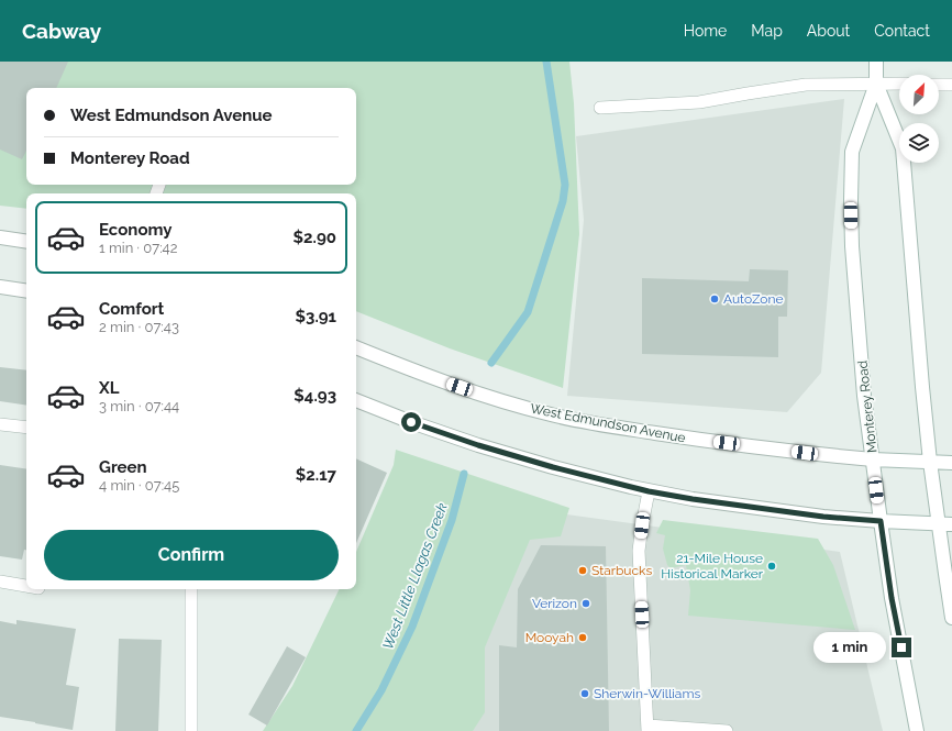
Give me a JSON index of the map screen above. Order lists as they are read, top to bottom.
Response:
{
  "streets": {
    "main road": ["Monterey Road", "West Edmundson Avenue"]
  },
  "crossings": [
    ["Monterey Road", "West Edmundson Avenue"]
  ],
  "water": ["West Little Llagas Creek"],
  "places": [
    "AutoZone",
    "21-Mile House Historical Marker",
    "Starbucks",
    "Verizon",
    "Mooyah",
    "Sherwin-Williams"
  ],
  "north": "top right",
  "page": {
    "header": "Cabway",
    "nav": [
      "Home",
      "Map",
      "About",
      "Contact"
    ],
    "banner": ["West Edmundson Avenue", "Monterey Road"],
    "list": [
      {
        "name": "Economy",
        "note": "1 min · 07:42",
        "value": "$2.90"
      },
      {
        "name": "Comfort",
        "note": "2 min · 07:43",
        "value": "$3.91"
      },
      {
        "name": "XL",
        "note": "3 min · 07:44",
        "value": "$4.93"
      },
      {
        "name": "Green",
        "note": "4 min · 07:45",
        "value": "$2.17"
      }
    ],
    "buttons": "Confirm",
    "bubble": "1 min"
  }
}
